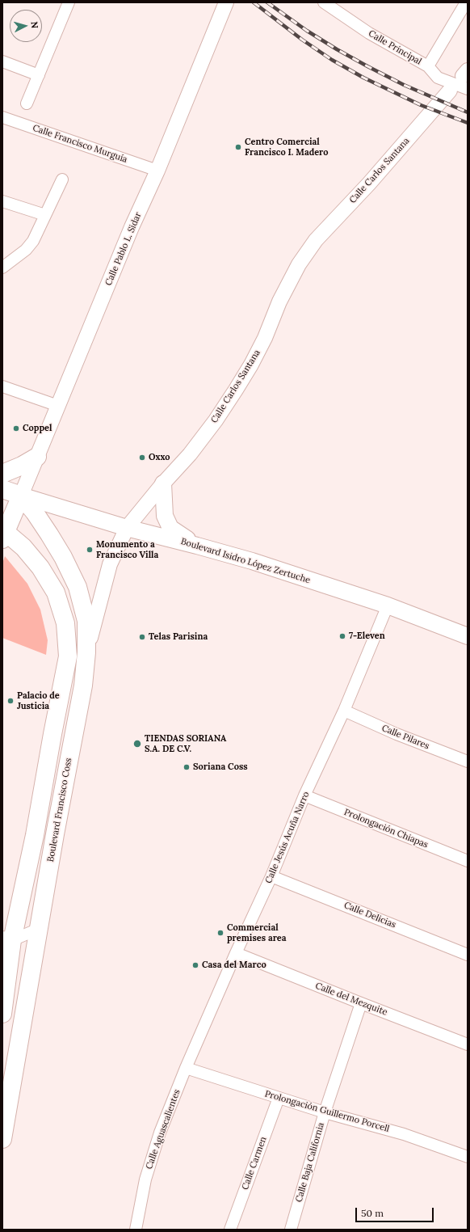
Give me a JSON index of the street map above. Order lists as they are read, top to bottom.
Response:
{
  "streets": {
    "main road": ["Boulevard Isidro López Zertuche", "Boulevard Francisco Coss"],
    "street": [
      "Calle Principal",
      "Calle Francisco Murguía",
      "Calle Carlos Santana",
      "Calle Pablo L. Sidar",
      "Calle Pilares",
      "Prolongación Chiapas",
      "Calle Jesús Acuña Narro",
      "Calle Delicias",
      "Calle del Mezquite",
      "Prolongación Guillermo Porcell",
      "Calle Aguascalientes",
      "Calle Baja California",
      "Calle Carmen"
    ]
  },
  "crossings": [
    ["Calle Francisco Murguía", "Calle Pablo L. Sidar"],
    ["Calle Carlos Santana", "Boulevard Isidro López Zertuche"],
    ["Calle Carlos Santana", "Boulevard Francisco Coss"],
    ["Calle Pablo L. Sidar", "Boulevard Isidro López Zertuche"],
    ["Calle Pablo L. Sidar", "Boulevard Francisco Coss"],
    ["Boulevard Isidro López Zertuche", "Boulevard Francisco Coss"],
    ["Boulevard Isidro López Zertuche", "Calle Jesús Acuña Narro"],
    ["Calle Pilares", "Calle Jesús Acuña Narro"],
    ["Prolongación Chiapas", "Calle Jesús Acuña Narro"],
    ["Calle Jesús Acuña Narro", "Calle Delicias"],
    ["Calle Jesús Acuña Narro", "Calle del Mezquite"],
    ["Calle Jesús Acuña Narro", "Prolongación Guillermo Porcell"],
    ["Calle Jesús Acuña Narro", "Calle Aguascalientes"],
    ["Calle del Mezquite", "Calle Baja California"],
    ["Prolongación Guillermo Porcell", "Calle Aguascalientes"],
    ["Prolongación Guillermo Porcell", "Calle Baja California"],
    ["Prolongación Guillermo Porcell", "Calle Carmen"]
  ],
  "places": [
    "Centro Comercial Francisco I. Madero",
    "Coppel",
    "Oxxo",
    "Monumento a Francisco Villa",
    "7-Eleven",
    "Telas Parisina",
    "Palacio de Justicia",
    "TIENDAS SORIANA S.A. DE C.V.",
    "Soriana Coss",
    "Commercial premises area",
    "Casa del Marco"
  ],
  "scale_bar": "50 m",
  "north": "right"
}
